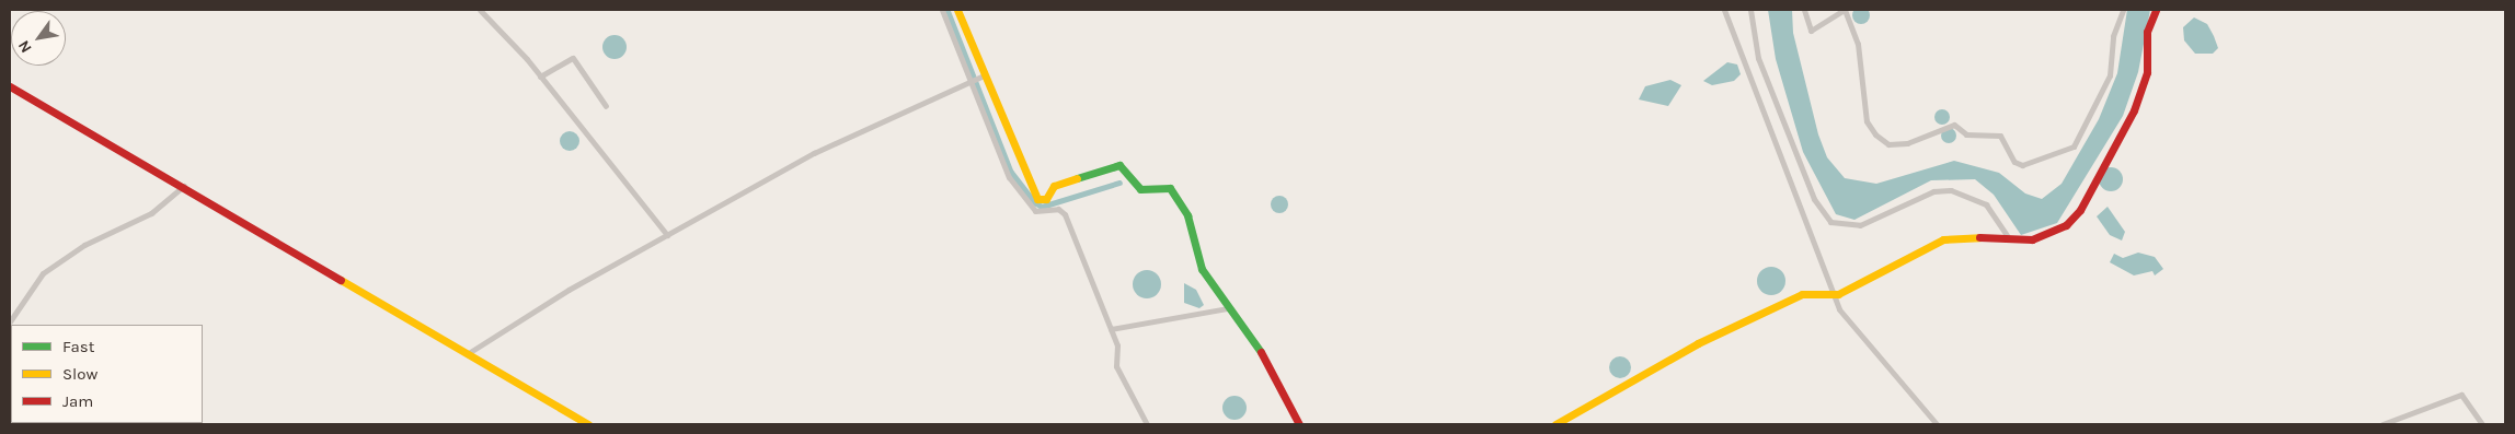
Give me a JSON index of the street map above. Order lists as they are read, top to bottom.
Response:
{
  "legend": ["Fast", "Slow", "Jam"],
  "north": "bottom left"
}
